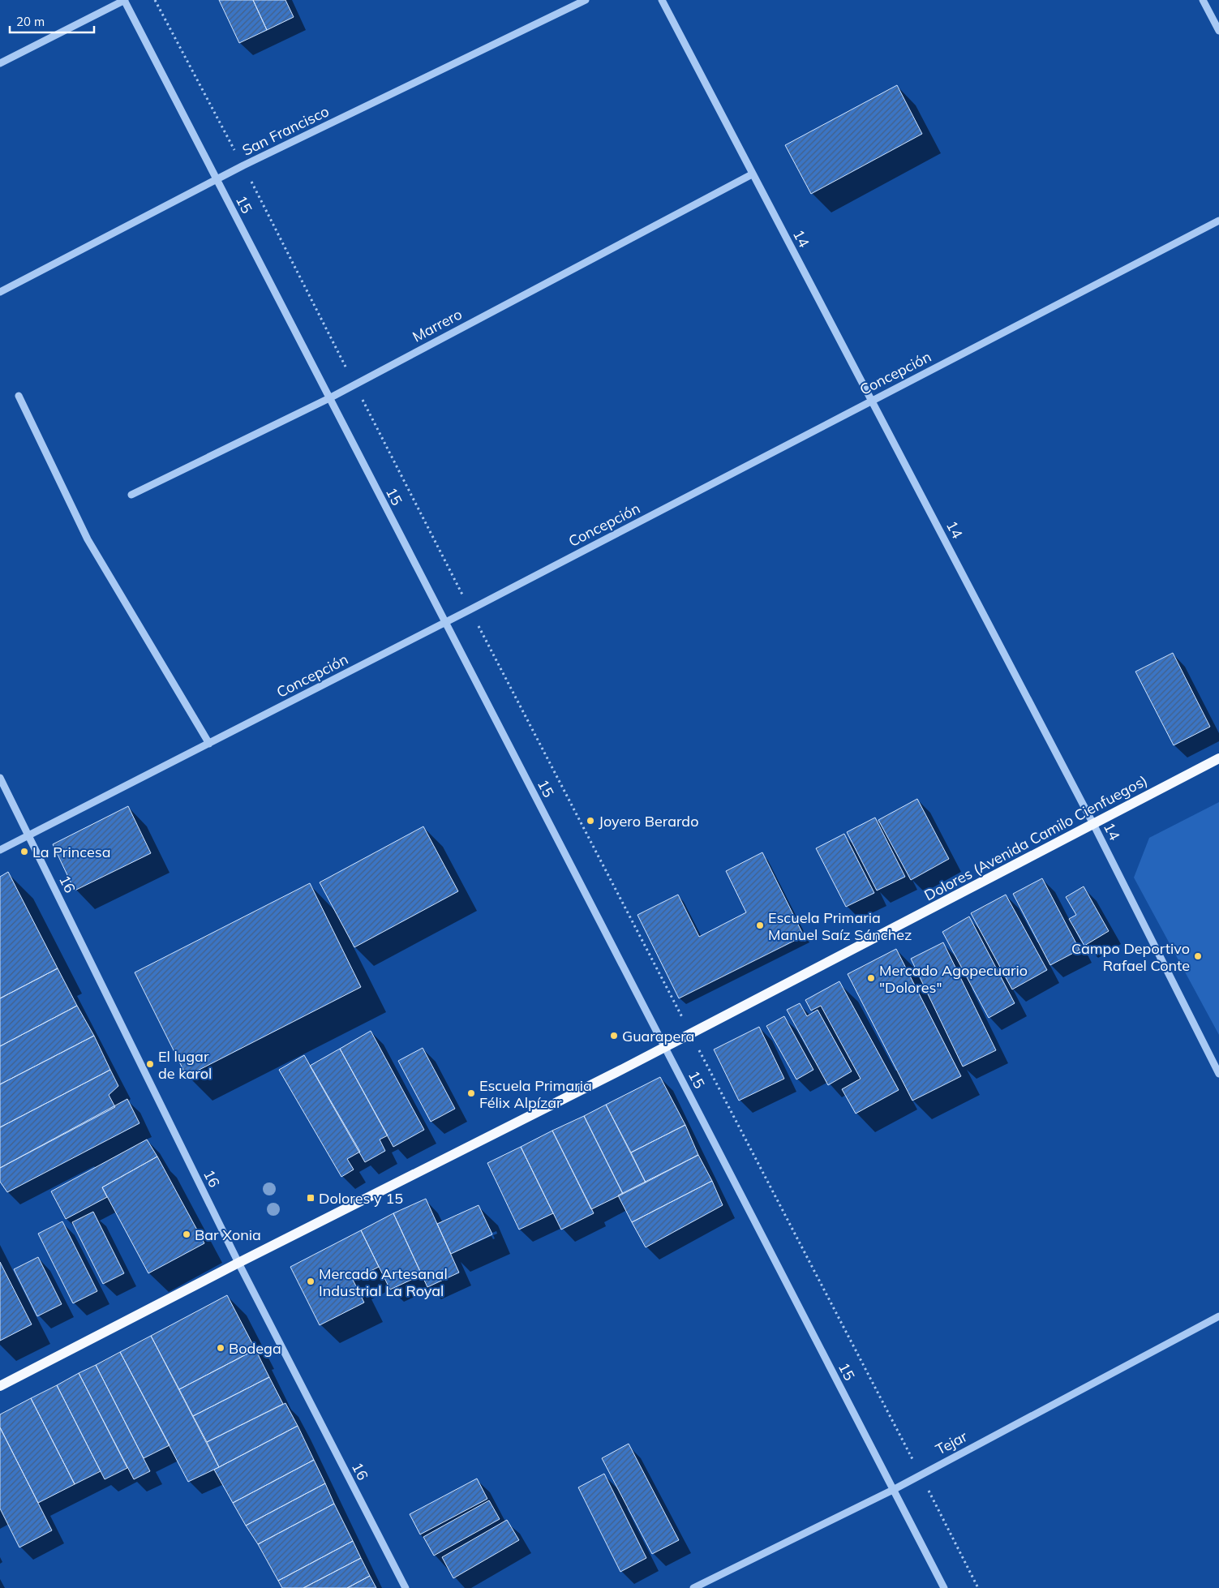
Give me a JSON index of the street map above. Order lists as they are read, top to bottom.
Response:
{
  "streets": {
    "main road": ["Dolores (Avenida Camilo Cienfuegos)"],
    "street": [
      "San Francisco",
      "15",
      "14",
      "Marrero",
      "Concepción",
      "16",
      "Tejar"
    ]
  },
  "crossings": [
    ["San Francisco", "15"],
    ["15", "Marrero"],
    ["15", "Concepción"],
    ["15", "Dolores (Avenida Camilo Cienfuegos)"],
    ["15", "Tejar"],
    ["14", "Marrero"],
    ["14", "Concepción"],
    ["14", "Dolores (Avenida Camilo Cienfuegos)"],
    ["Concepción", "16"],
    ["Dolores (Avenida Camilo Cienfuegos)", "16"]
  ],
  "places": {
    "other": [
      "Joyero Berardo",
      "La Princesa",
      "Escuela Primaria Manuel Saíz Sánchez",
      "Campo Deportivo Rafael Conte",
      "Mercado Agopecuario \"Dolores\"",
      "Guarapera",
      "El lugar de karol",
      "Escuela Primaria Félix Alpízar",
      "Bar Xonia",
      "Mercado Artesanal Industrial La Royal",
      "Bodega"
    ],
    "transit": ["Dolores y 15"]
  },
  "scale_bar": "20 m"
}
